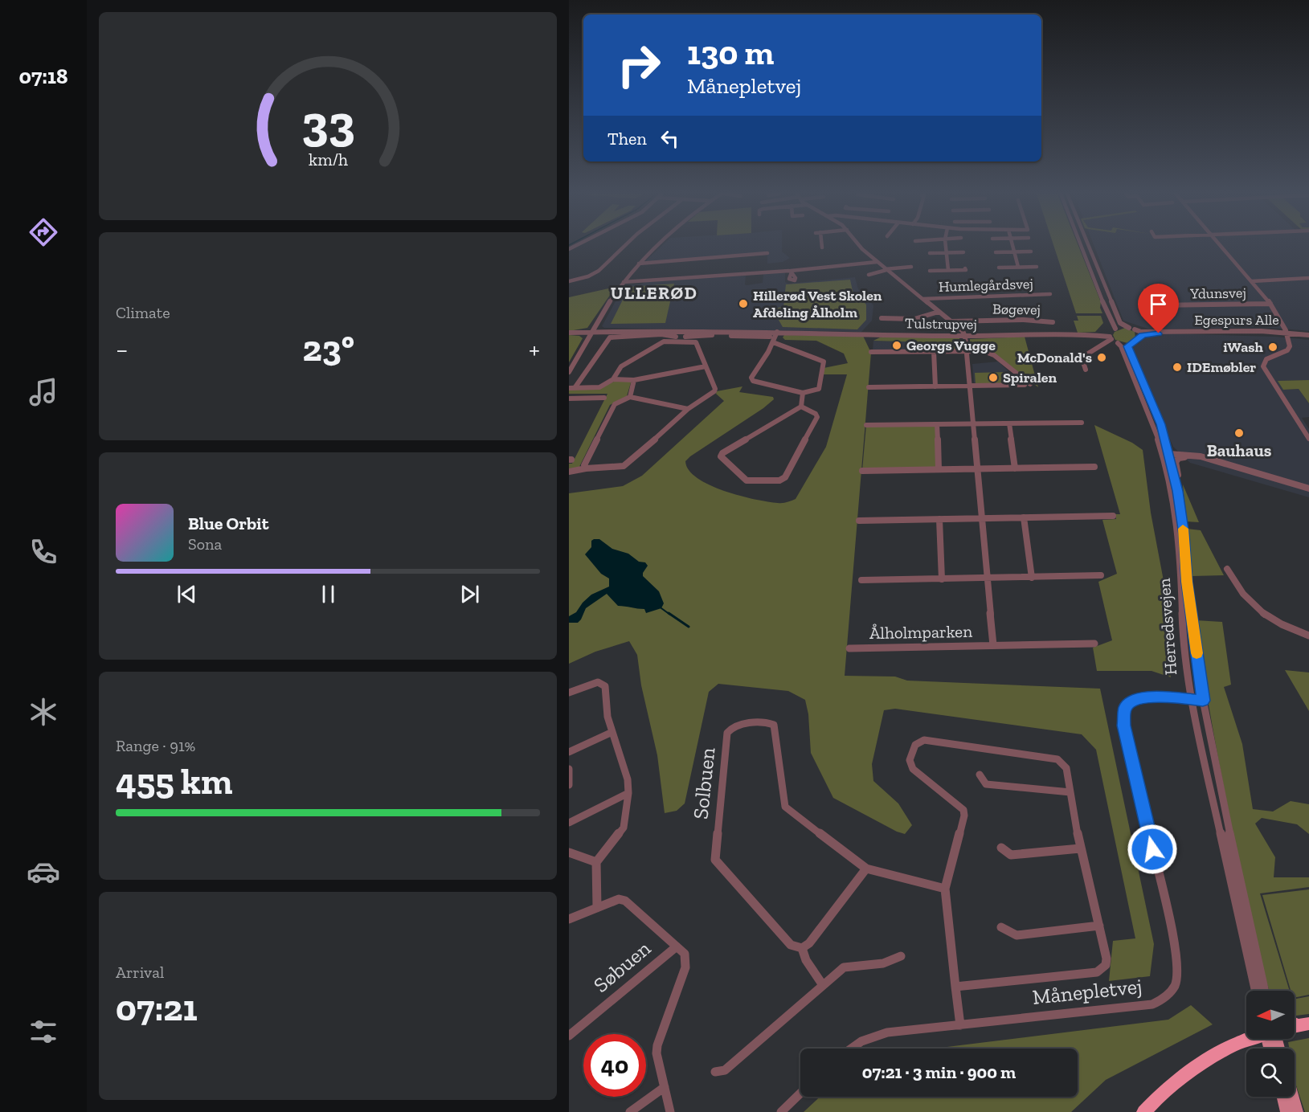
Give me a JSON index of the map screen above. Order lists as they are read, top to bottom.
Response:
{
  "streets": {
    "street": [
      "Humlegårdsvej",
      "Ydunsvej",
      "Bøgevej",
      "Egespurs Alle",
      "Tulstrupvej",
      "Herredsvejen",
      "Ålholmparken",
      "Solbuen",
      "Søbuen",
      "Månepletvej"
    ]
  },
  "crossings": [
    ["Egespurs Alle", "Tulstrupvej"],
    ["Egespurs Alle", "Herredsvejen"],
    ["Tulstrupvej", "Herredsvejen"],
    ["Tulstrupvej", "Ålholmparken"],
    ["Herredsvejen", "Månepletvej"]
  ],
  "districts": ["ULLERØD"],
  "places": [
    "Hillerød Vest Skolen Afdeling Ålholm",
    "Georgs Vugge",
    "iWash",
    "McDonald's",
    "IDEmøbler",
    "Spiralen",
    "Bauhaus"
  ],
  "north": "left",
  "page": {
    "tabs": "07:18",
    "turn": ["130 m", "Månepletvej"],
    "then": "Then",
    "tile": [
      "Climate",
      ["Range · 91%", "455 km"],
      ["Arrival", "07:21"]
    ],
    "heat": ["−", "23°", "+"],
    "song": ["Blue Orbit", "Sona"],
    "limit": "40",
    "trip": "07:21 · 3 min · 900 m",
    "gauge": ["33", "km/h"]
  }
}
